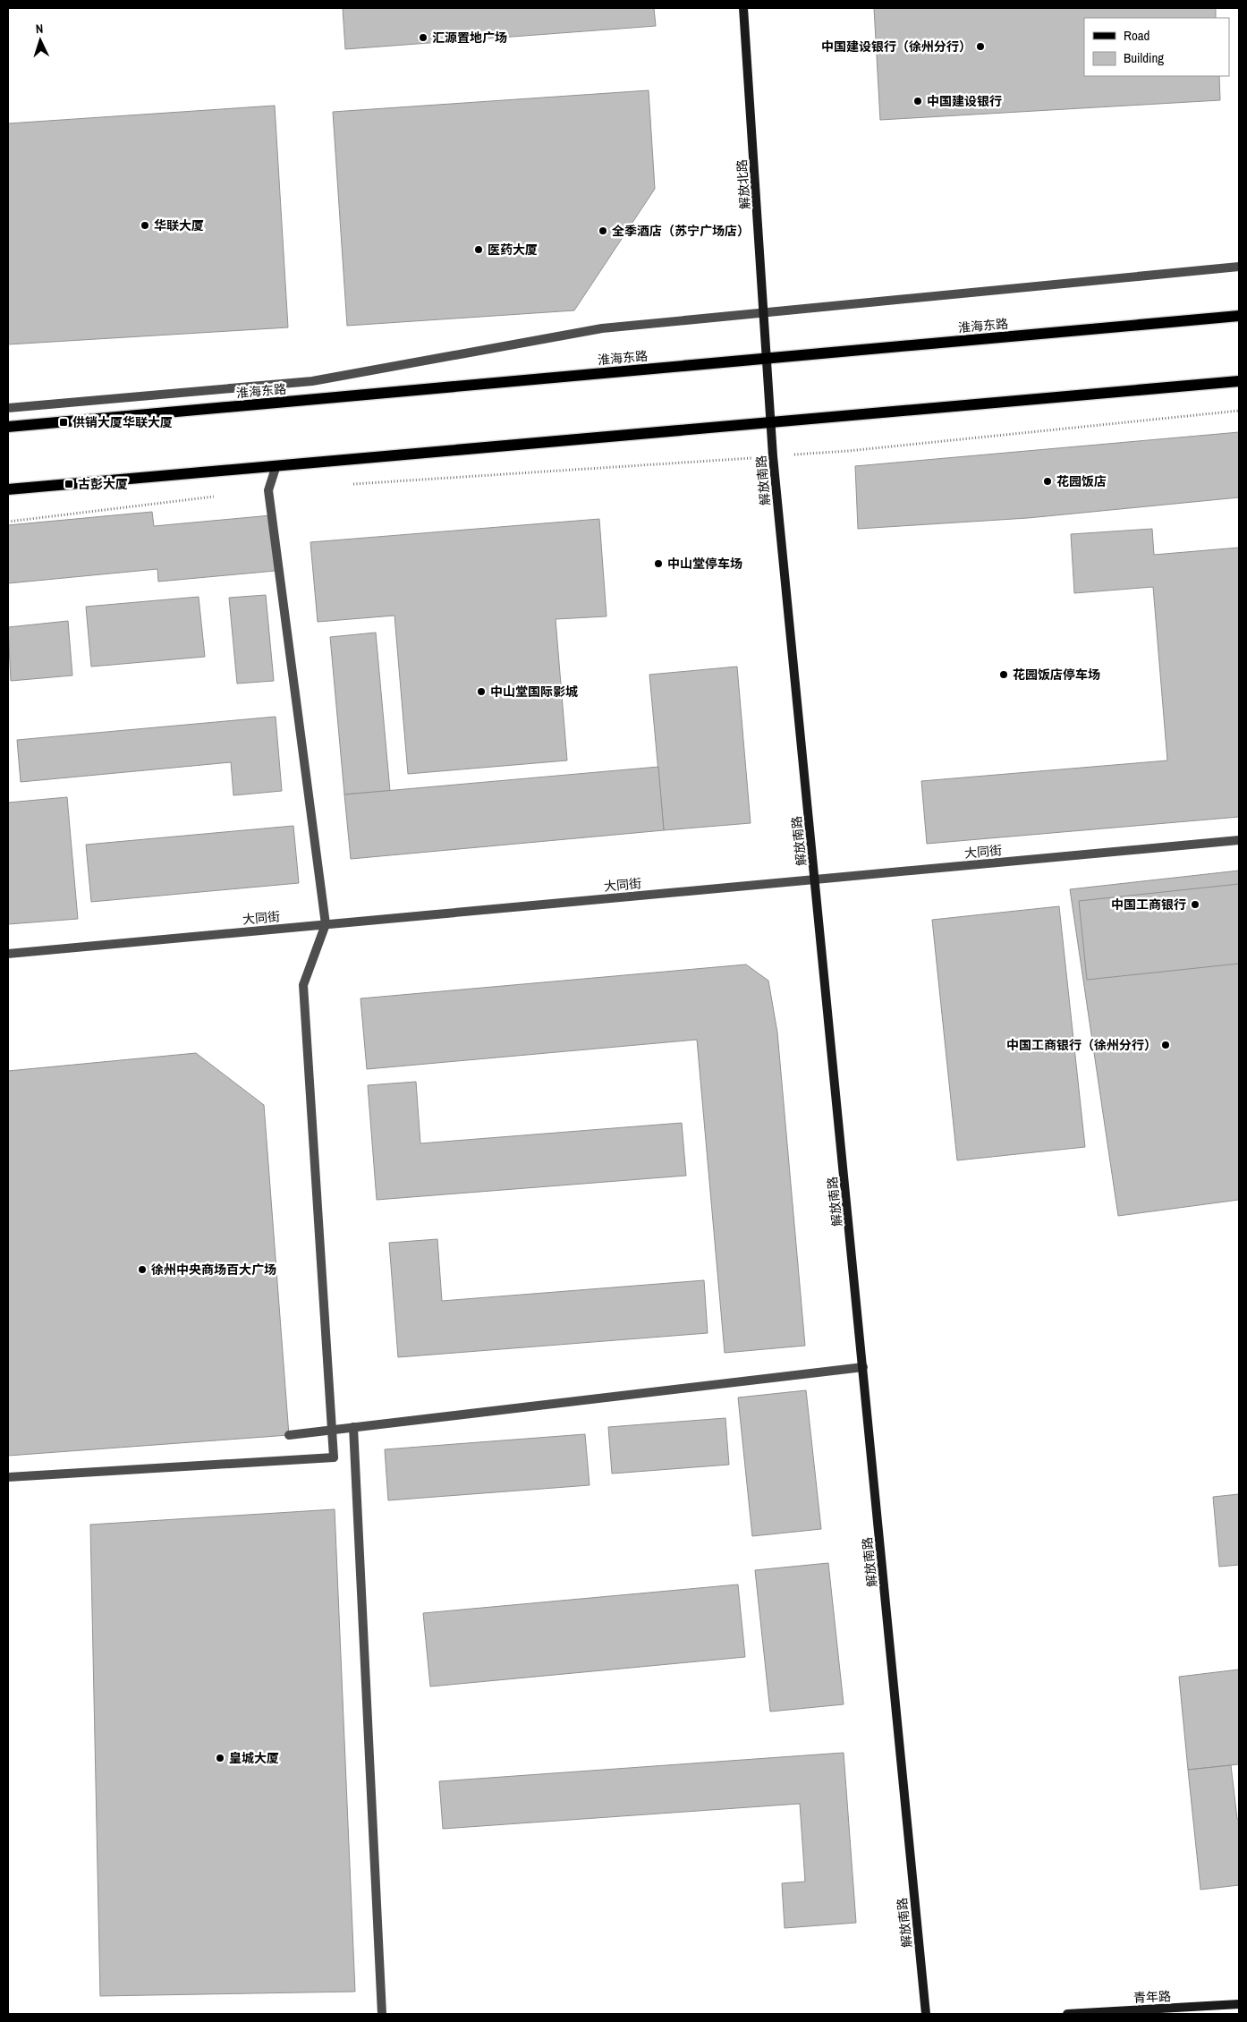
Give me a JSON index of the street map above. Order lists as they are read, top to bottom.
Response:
{
  "streets": {
    "main road": [
      "解放北路",
      "淮海东路",
      "解放南路",
      "青年路"
    ],
    "street": ["大同街"]
  },
  "crossings": [
    ["解放北路", "淮海东路"],
    ["解放北路", "解放南路"],
    ["解放南路", "大同街"]
  ],
  "places": {
    "other": [
      "汇源置地广场",
      "中国建设银行（徐州分行）",
      "中国建设银行",
      "华联大厦",
      "全季酒店（苏宁广场店）",
      "医药大厦",
      "花园饭店",
      "中山堂停车场",
      "花园饭店停车场",
      "中山堂国际影城",
      "中国工商银行",
      "中国工商银行（徐州分行）",
      "徐州中央商场百大广场",
      "皇城大厦"
    ],
    "transit": ["供销大厦华联大厦", "古彭大厦"]
  },
  "legend": ["Road", "Building"],
  "north": "top"
}
